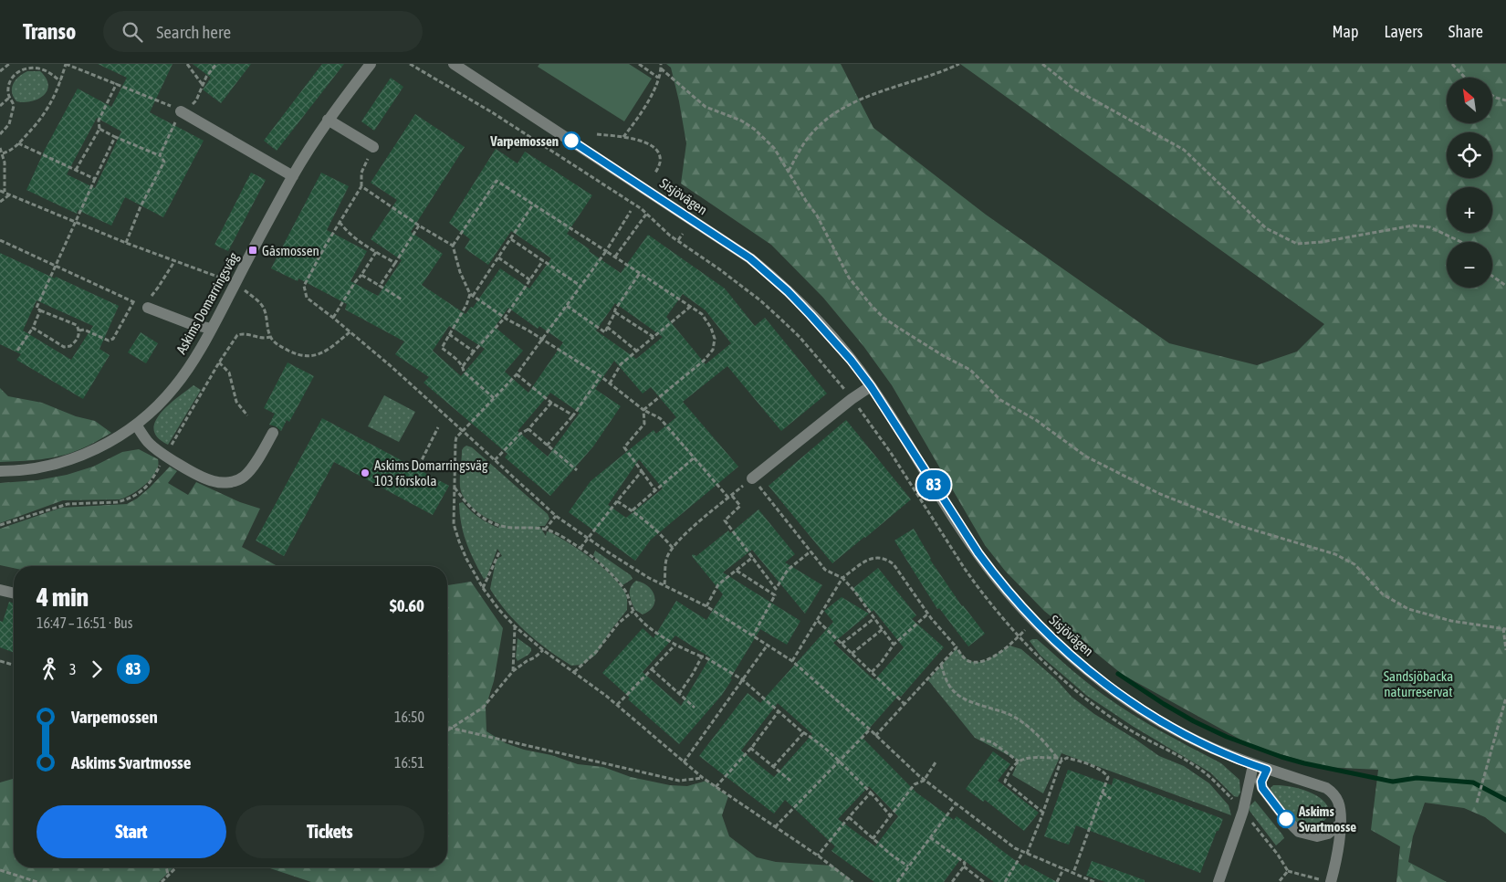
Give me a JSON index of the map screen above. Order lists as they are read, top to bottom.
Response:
{
  "streets": {
    "street": ["Sisjövägen", "Askims Domarringsväg"]
  },
  "parks": ["Sandsjöbacka naturreservat"],
  "places": {
    "other": ["Varpemossen", "Askims Domarringsväg 103 förskola", "Askims Svartmosse"],
    "transit": ["Gåsmossen"]
  },
  "lines": ["bus line 83"],
  "north": "top left",
  "page": {
    "header": "Transo",
    "search": "Search here",
    "nav": ["Map", "Layers", "Share"],
    "on_map": "83",
    "map_buttons": ["+", "−"],
    "heading": ["4 min", "16:47 – 16:51 · Bus", "$0.60"],
    "legs": ["3", "83"],
    "list": [
      {
        "name": "Varpemossen",
        "value": "16:50"
      },
      {
        "name": "Askims Svartmosse",
        "value": "16:51"
      }
    ],
    "buttons": ["Start", "Tickets"]
  }
}
